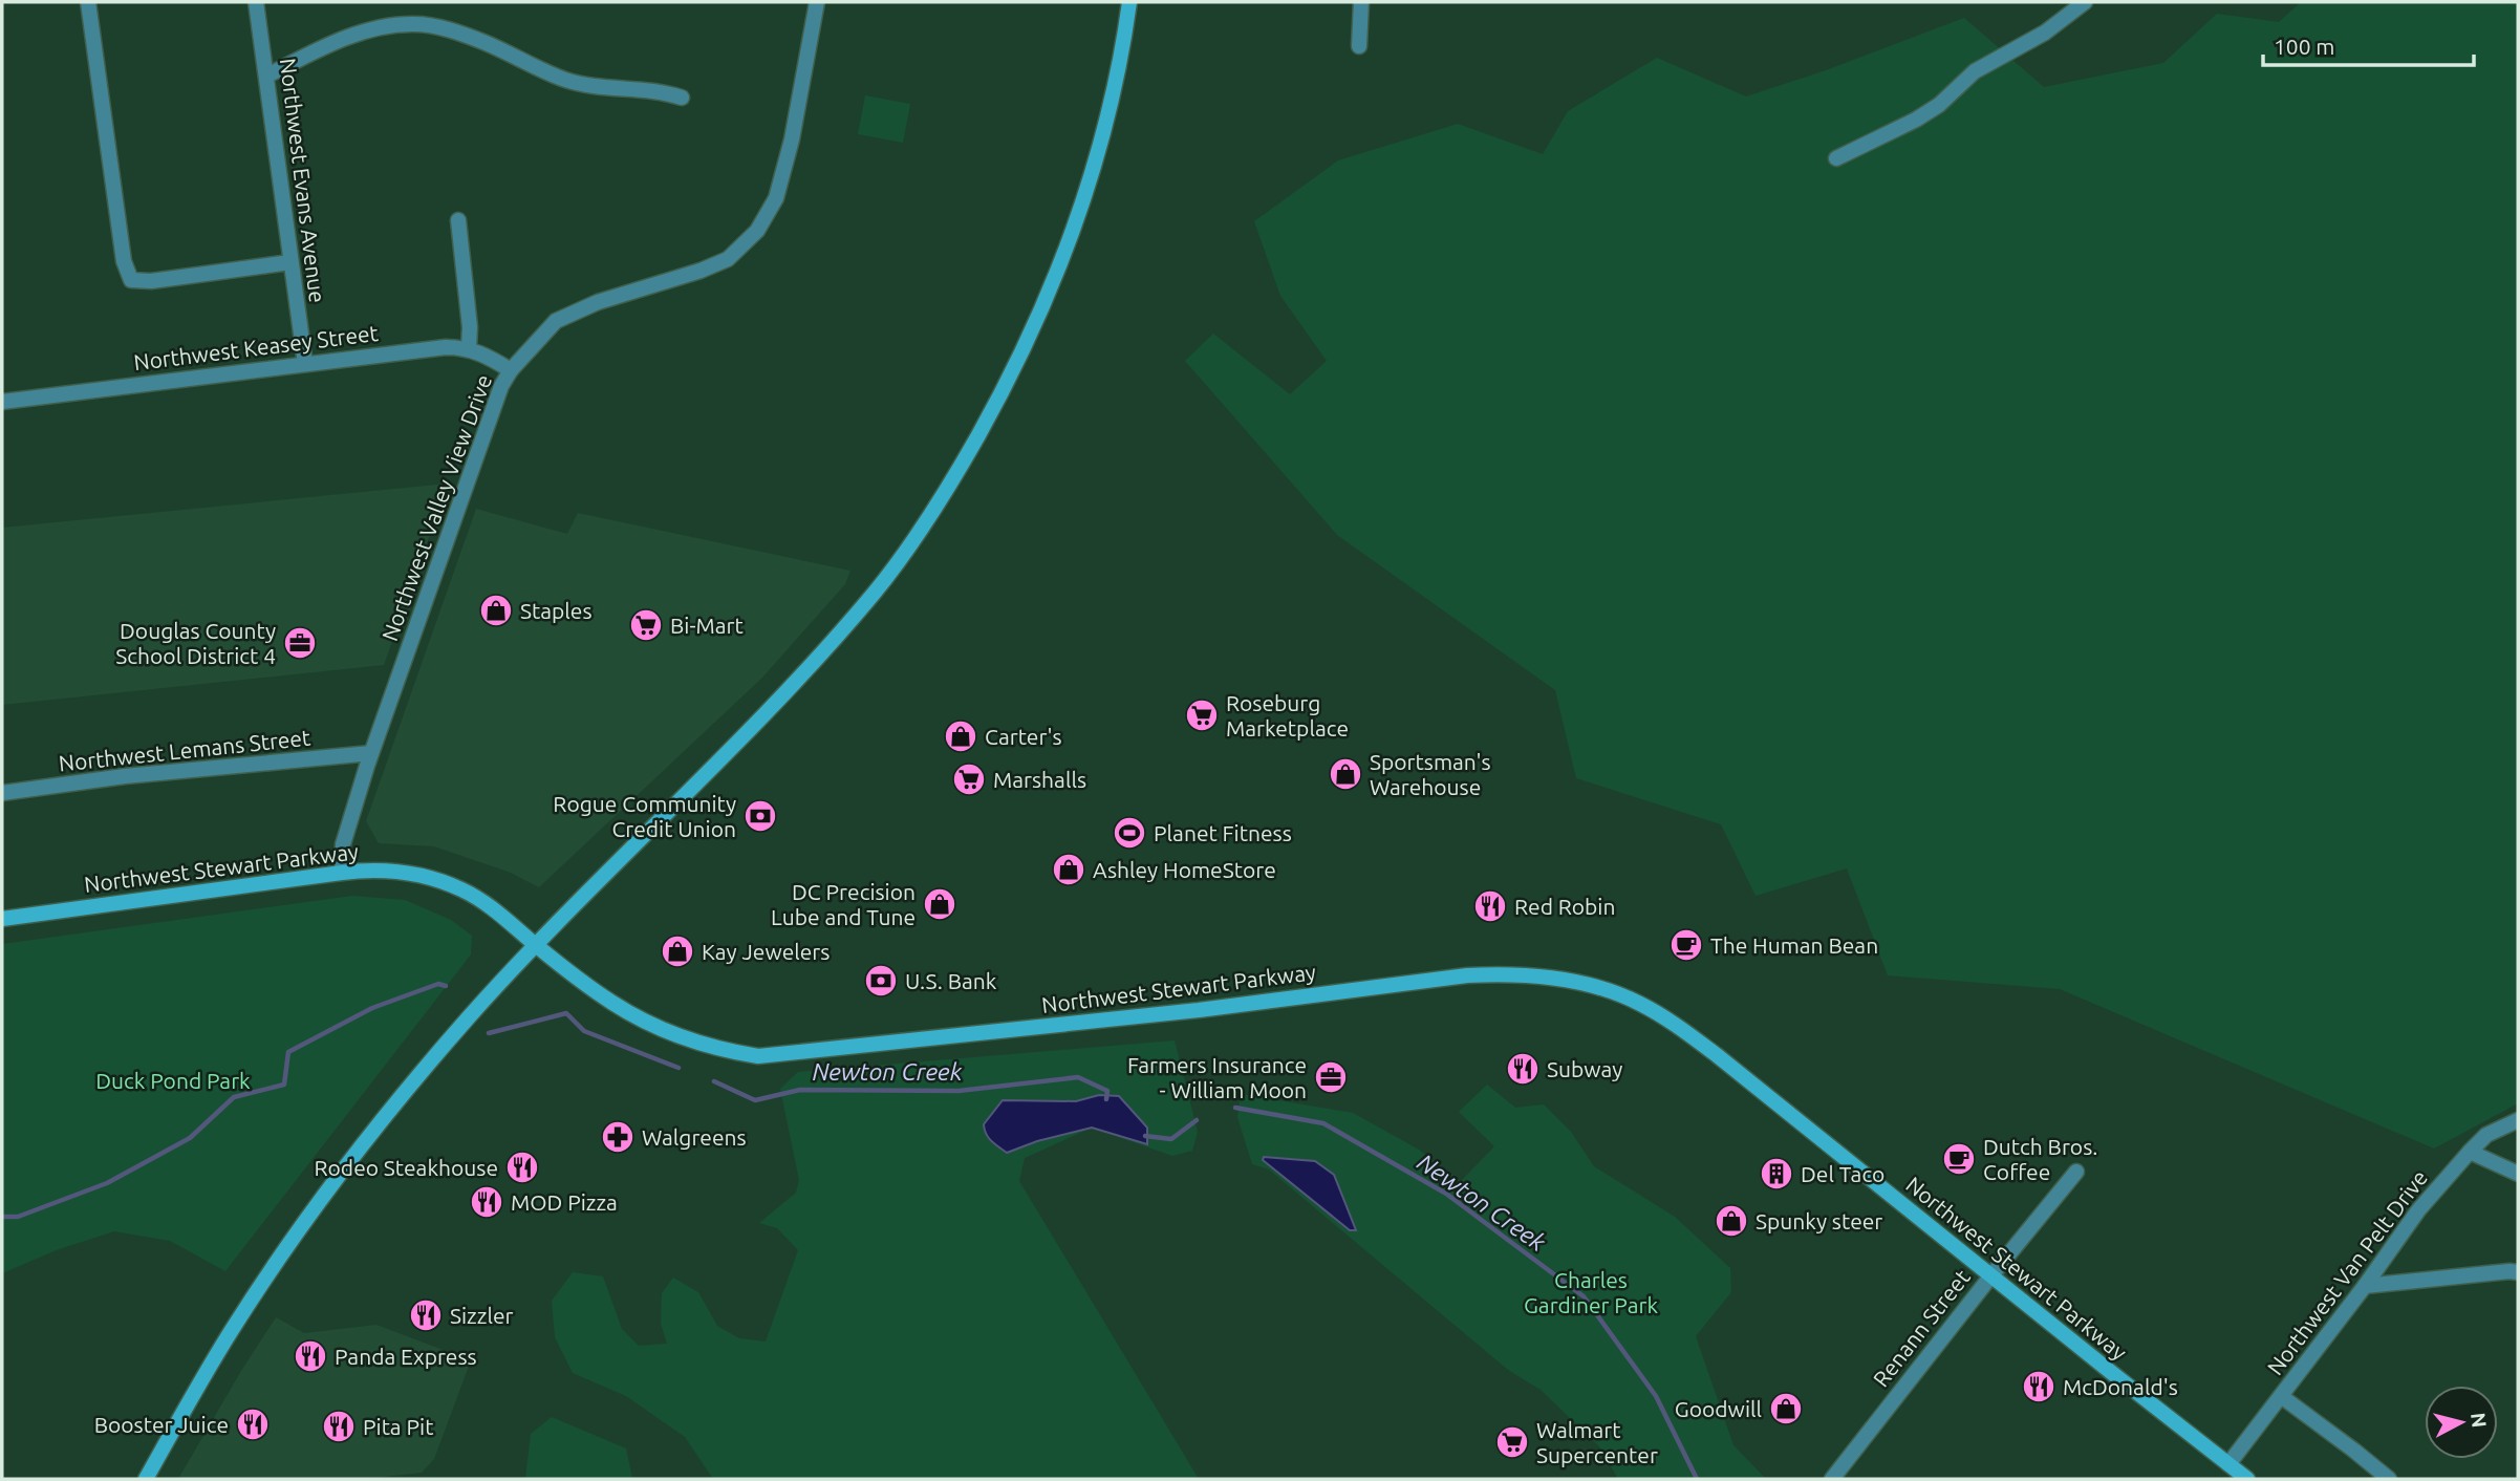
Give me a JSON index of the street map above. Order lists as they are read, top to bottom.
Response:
{
  "streets": {
    "main road": ["Northwest Stewart Parkway"],
    "street": [
      "Northwest Evans Avenue",
      "Northwest Keasey Street",
      "Northwest Valley View Drive",
      "Northwest Lemans Street",
      "Northwest Van Pelt Drive",
      "Renann Street"
    ]
  },
  "crossings": [
    ["Northwest Evans Avenue", "Northwest Keasey Street"],
    ["Northwest Keasey Street", "Northwest Valley View Drive"],
    ["Northwest Valley View Drive", "Northwest Lemans Street"],
    ["Northwest Valley View Drive", "Northwest Stewart Parkway"],
    ["Northwest Stewart Parkway", "Northwest Van Pelt Drive"],
    ["Northwest Stewart Parkway", "Renann Street"]
  ],
  "water": ["Newton Creek"],
  "parks": ["Duck Pond Park", "Charles Gardiner Park"],
  "places": {
    "shop": [
      "Staples",
      "Carter's",
      "Sportsman's Warehouse",
      "Ashley HomeStore",
      "DC Precision Lube and Tune",
      "Kay Jewelers",
      "Spunky steer",
      "Goodwill"
    ],
    "supermarket": [
      "Bi-Mart",
      "Roseburg Marketplace",
      "Marshalls",
      "Walmart Supercenter"
    ],
    "office": ["Douglas County School District 4", "Farmers Insurance - William Moon"],
    "bank": ["Rogue Community Credit Union", "U.S. Bank"],
    "sports": ["Planet Fitness"],
    "restaurant": [
      "Red Robin",
      "Subway",
      "Rodeo Steakhouse",
      "MOD Pizza",
      "Sizzler",
      "Panda Express",
      "McDonald's",
      "Booster Juice",
      "Pita Pit"
    ],
    "cafe": ["The Human Bean", "Dutch Bros. Coffee"],
    "pharmacy": ["Walgreens"],
    "building": ["Del Taco"]
  },
  "scale_bar": "100 m",
  "north": "right"
}
